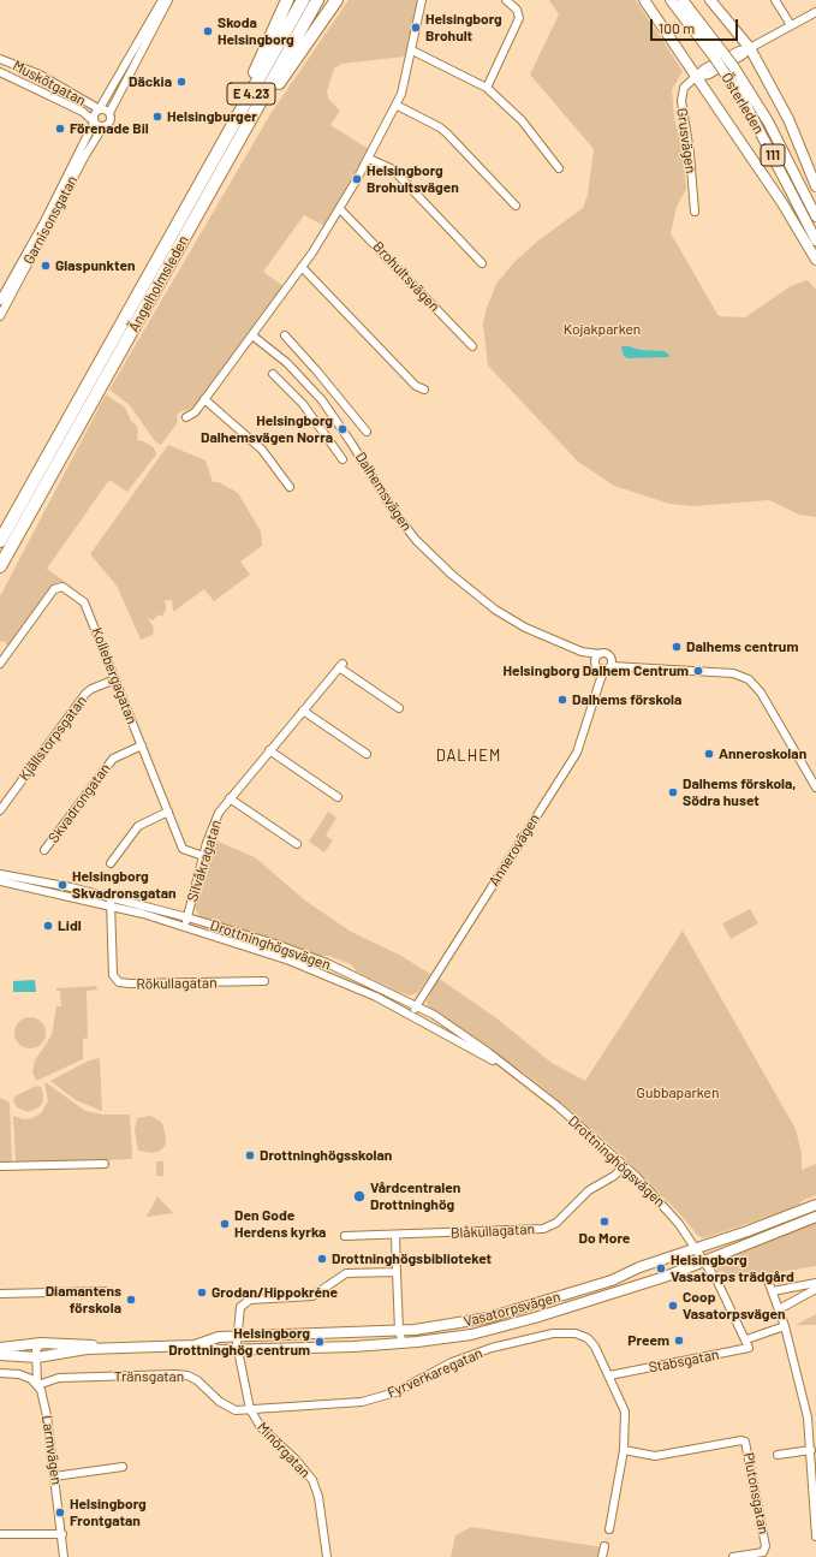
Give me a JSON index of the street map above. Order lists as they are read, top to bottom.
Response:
{
  "streets": {
    "highway": ["E 4.23", "Ängelholmsleden"],
    "main road": ["Österleden", "111", "Vasatorpsvägen"],
    "street": [
      "Muskötgatan",
      "Grusvägen",
      "Garnisonsgatan",
      "Brohultsvägen",
      "Dalhemsvägen",
      "Kollebergagatan",
      "Kjällstorpsgatan",
      "Skvadrongatan",
      "Annerovägen",
      "Silvåkragatan",
      "Drottninghögsvägen",
      "Rökullagatan",
      "Blåkullagatan",
      "Stabsgatan",
      "Fyrverkaregatan",
      "Tränsgatan",
      "Larmvägen",
      "Minörgatan",
      "Plutonsgatan"
    ]
  },
  "crossings": [
    ["Muskötgatan", "Garnisonsgatan"],
    ["Dalhemsvägen", "Annerovägen"],
    ["Kollebergagatan", "Kjällstorpsgatan"],
    ["Kollebergagatan", "Skvadrongatan"],
    ["Kollebergagatan", "Silvåkragatan"],
    ["Annerovägen", "Drottninghögsvägen"],
    ["Silvåkragatan", "Drottninghögsvägen"],
    ["Drottninghögsvägen", "Rökullagatan"],
    ["Drottninghögsvägen", "Blåkullagatan"],
    ["Drottninghögsvägen", "Vasatorpsvägen"],
    ["Drottninghögsvägen", "Stabsgatan"],
    ["Vasatorpsvägen", "Larmvägen"],
    ["Vasatorpsvägen", "Minörgatan"],
    ["Stabsgatan", "Fyrverkaregatan"],
    ["Fyrverkaregatan", "Tränsgatan"],
    ["Fyrverkaregatan", "Minörgatan"],
    ["Fyrverkaregatan", "Plutonsgatan"],
    ["Tränsgatan", "Larmvägen"],
    ["Tränsgatan", "Minörgatan"]
  ],
  "districts": ["DALHEM"],
  "parks": ["Kojakparken", "Gubbaparken"],
  "places": [
    "Helsingborg Brohult",
    "Skoda Helsingborg",
    "Däckia",
    "Helsingburger",
    "Förenade Bil",
    "Helsingborg Brohultsvägen",
    "Glaspunkten",
    "Helsingborg Dalhemsvägen Norra",
    "Dalhems centrum",
    "Helsingborg Dalhem Centrum",
    "Dalhems förskola",
    "Anneroskolan",
    "Dalhems förskola, Södra huset",
    "Helsingborg Skvadronsgatan",
    "Lidl",
    "Drottninghögsskolan",
    "Vårdcentralen Drottninghög",
    "Do More",
    "Den Gode Herdens kyrka",
    "Drottninghögsbiblioteket",
    "Helsingborg Vasatorps trädgård",
    "Grodan/Hippokréne",
    "Diamantens förskola",
    "Coop Vasatorpsvägen",
    "Preem",
    "Helsingborg Drottninghög centrum",
    "Helsingborg Frontgatan"
  ],
  "scale_bar": "100 m"
}
